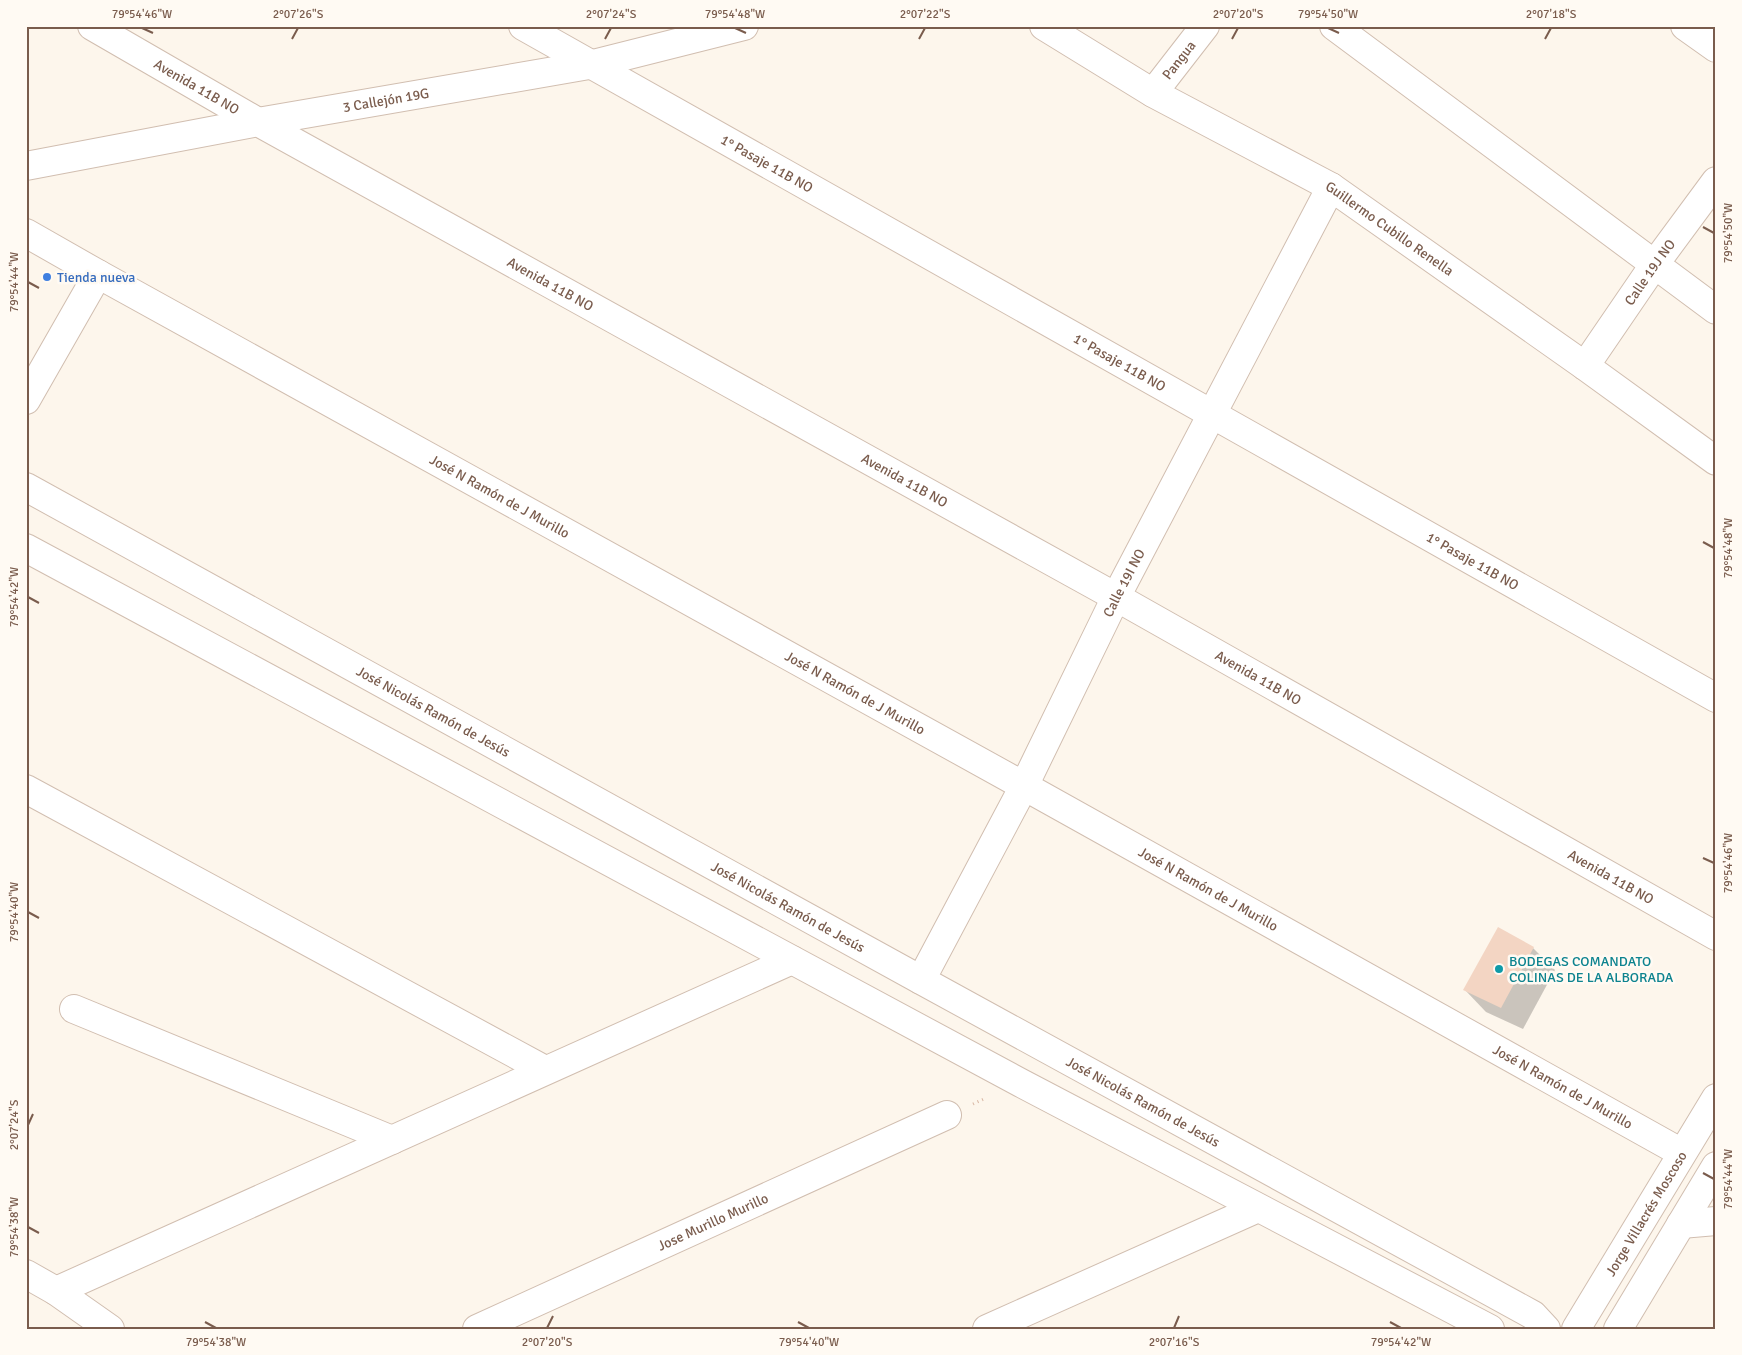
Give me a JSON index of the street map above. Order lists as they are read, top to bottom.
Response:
{
  "streets": {
    "street": [
      "Pangua",
      "Avenida 11B NO",
      "3 Callejón 19G",
      "1° Pasaje 11B NO",
      "Guillermo Cubillo Renella",
      "Calle 19J NO",
      "José N Ramón de J Murillo",
      "Calle 19I NO",
      "José Nicolás Ramón de Jesús",
      "Jorge Villacrés Moscoso",
      "Jose Murillo Murillo"
    ]
  },
  "crossings": [
    ["Pangua", "Guillermo Cubillo Renella"],
    ["Avenida 11B NO", "3 Callejón 19G"],
    ["Avenida 11B NO", "Calle 19I NO"],
    ["3 Callejón 19G", "1° Pasaje 11B NO"],
    ["1° Pasaje 11B NO", "Calle 19I NO"],
    ["Guillermo Cubillo Renella", "Calle 19J NO"],
    ["Guillermo Cubillo Renella", "Calle 19I NO"],
    ["José N Ramón de J Murillo", "Calle 19I NO"],
    ["José N Ramón de J Murillo", "Jorge Villacrés Moscoso"],
    ["Calle 19I NO", "José Nicolás Ramón de Jesús"]
  ],
  "places": ["Tienda nueva", "BODEGAS COMANDATO COLINAS DE LA ALBORADA"],
  "coordinates": [
    "79°54'46\"W",
    "2°07'26\"S",
    "2°07'24\"S",
    "79°54'48\"W",
    "2°07'22\"S",
    "2°07'20\"S",
    "79°54'50\"W",
    "2°07'18\"S",
    "79°54'44\"W",
    "79°54'42\"W",
    "79°54'40\"W",
    "79°54'38\"W",
    "2°07'16\"S"
  ]
}
